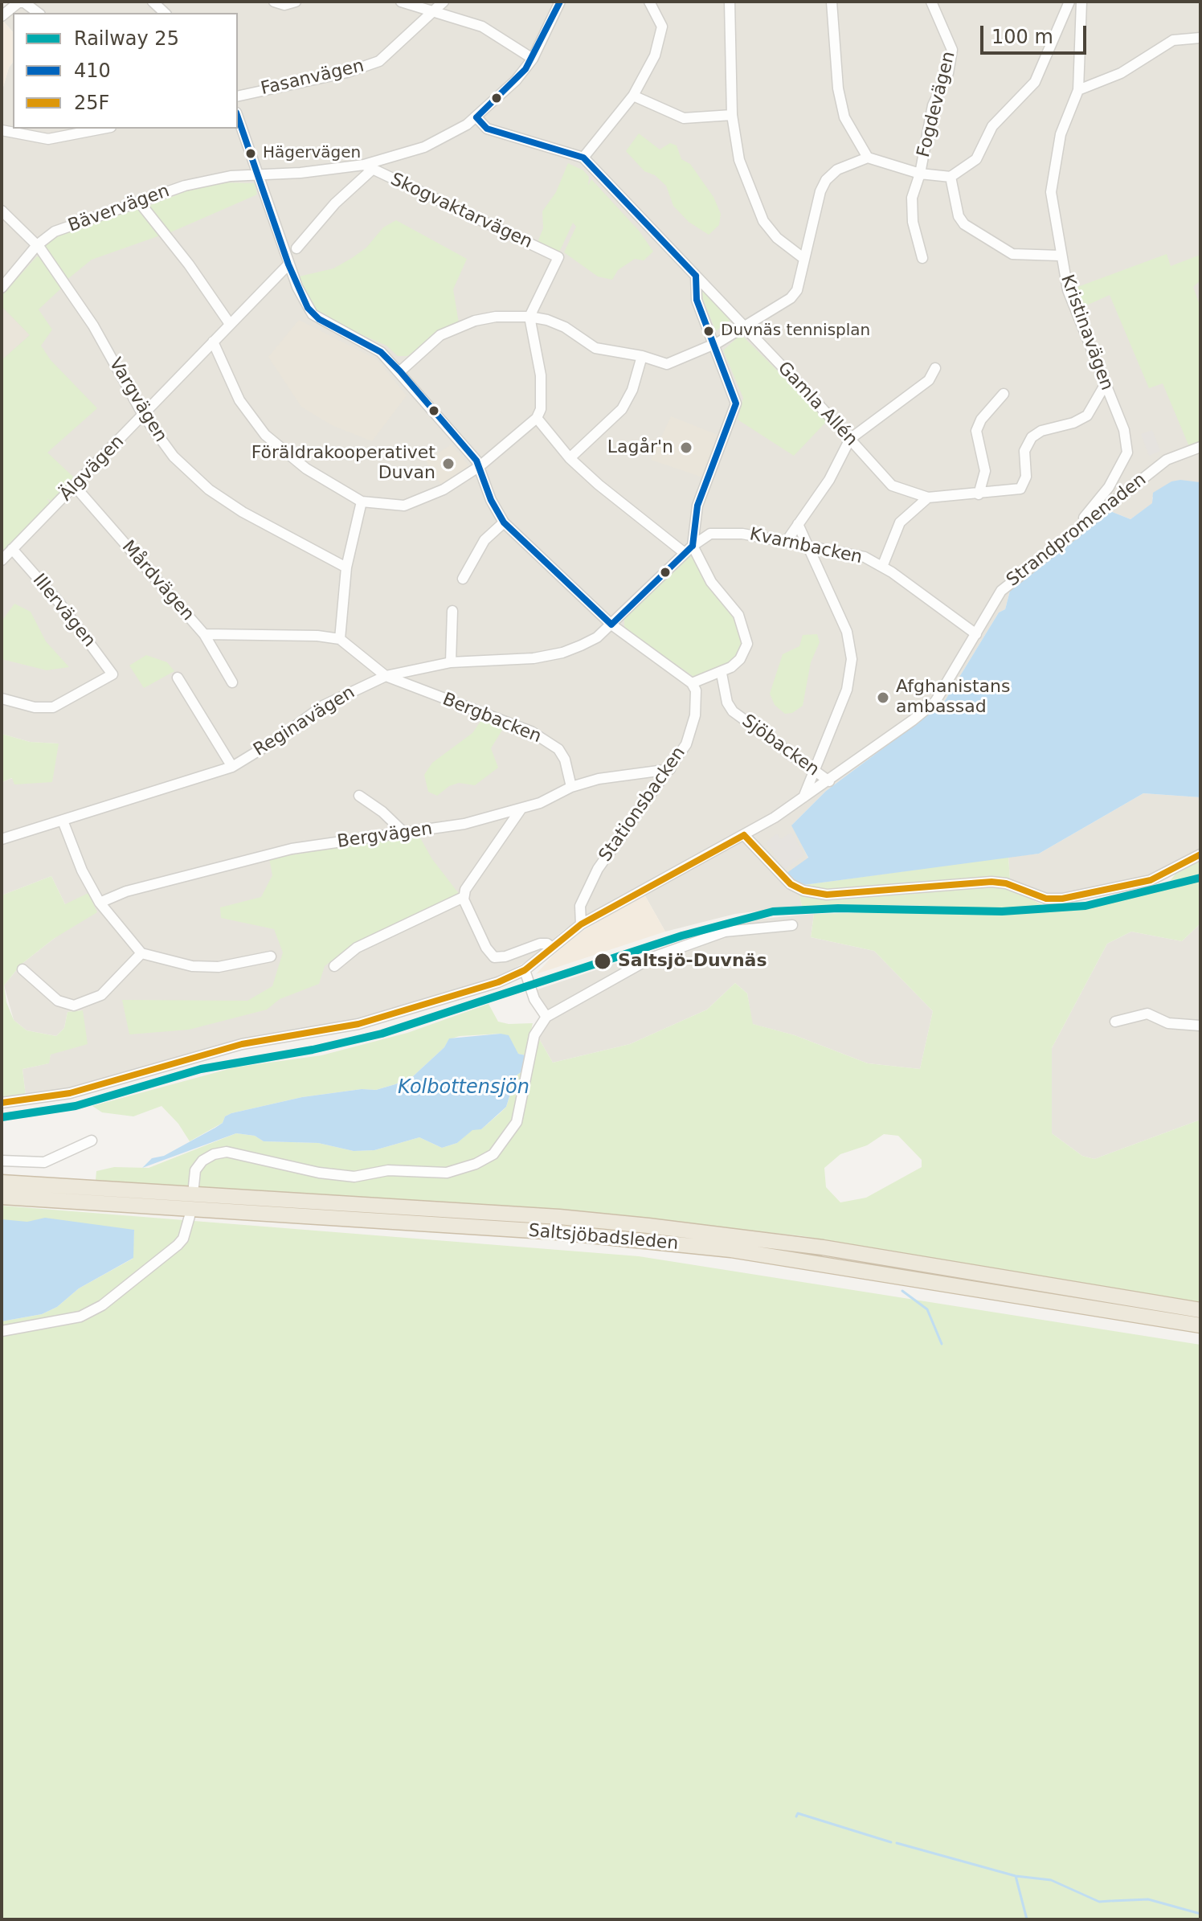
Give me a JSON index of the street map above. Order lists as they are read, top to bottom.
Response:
{
  "streets": {
    "highway": ["Saltsjöbadsleden"],
    "street": [
      "Fasanvägen",
      "Fogdevägen",
      "Bävervägen",
      "Skogvaktarvägen",
      "Kristinavägen",
      "Vargvägen",
      "Gamla Allén",
      "Älgvägen",
      "Strandpromenaden",
      "Kvarnbacken",
      "Mårdvägen",
      "Illervägen",
      "Bergbacken",
      "Reginavägen",
      "Sjöbacken",
      "Stationsbacken",
      "Bergvägen"
    ]
  },
  "crossings": [
    ["Bävervägen", "Vargvägen"],
    ["Kristinavägen", "Strandpromenaden"],
    ["Vargvägen", "Älgvägen"],
    ["Älgvägen", "Mårdvägen"],
    ["Älgvägen", "Illervägen"],
    ["Strandpromenaden", "Kvarnbacken"],
    ["Strandpromenaden", "Sjöbacken"],
    ["Strandpromenaden", "Stationsbacken"],
    ["Kvarnbacken", "Reginavägen"],
    ["Bergbacken", "Reginavägen"],
    ["Bergbacken", "Bergvägen"],
    ["Stationsbacken", "Bergvägen"]
  ],
  "water": ["Kolbottensjön"],
  "places": [
    "Hägervägen",
    "Duvnäs tennisplan",
    "Lagår'n",
    "Föräldrakooperativet Duvan",
    "Afghanistans ambassad",
    "Saltsjö-Duvnäs"
  ],
  "lines": ["transit line 410", "transit line 25F", "rail line 25"],
  "legend": ["Railway 25", "410", "25F"],
  "scale_bar": "100 m"
}
